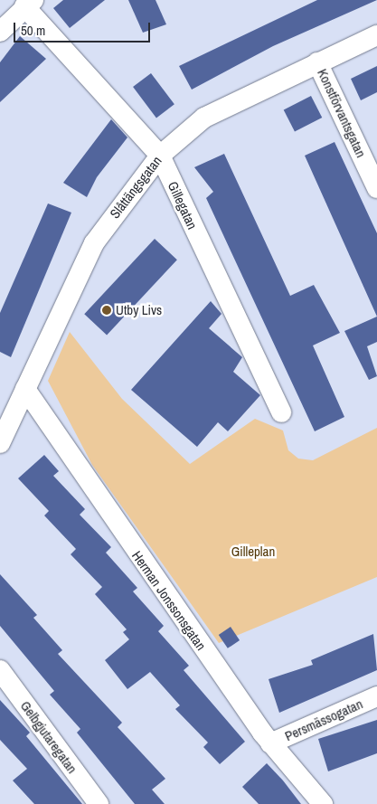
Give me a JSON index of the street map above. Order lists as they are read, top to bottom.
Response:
{
  "streets": {
    "street": [
      "Konstförvantsgatan",
      "Slåttängsgatan",
      "Gillegatan",
      "Herman Jonssonsgatan",
      "Persmässogatan",
      "Gelbgjutaregatan"
    ]
  },
  "crossings": [
    ["Konstförvantsgatan", "Slåttängsgatan"],
    ["Slåttängsgatan", "Gillegatan"],
    ["Slåttängsgatan", "Herman Jonssonsgatan"],
    ["Herman Jonssonsgatan", "Persmässogatan"]
  ],
  "parks": ["Gilleplan"],
  "places": ["Utby Livs"],
  "scale_bar": "50 m"
}
